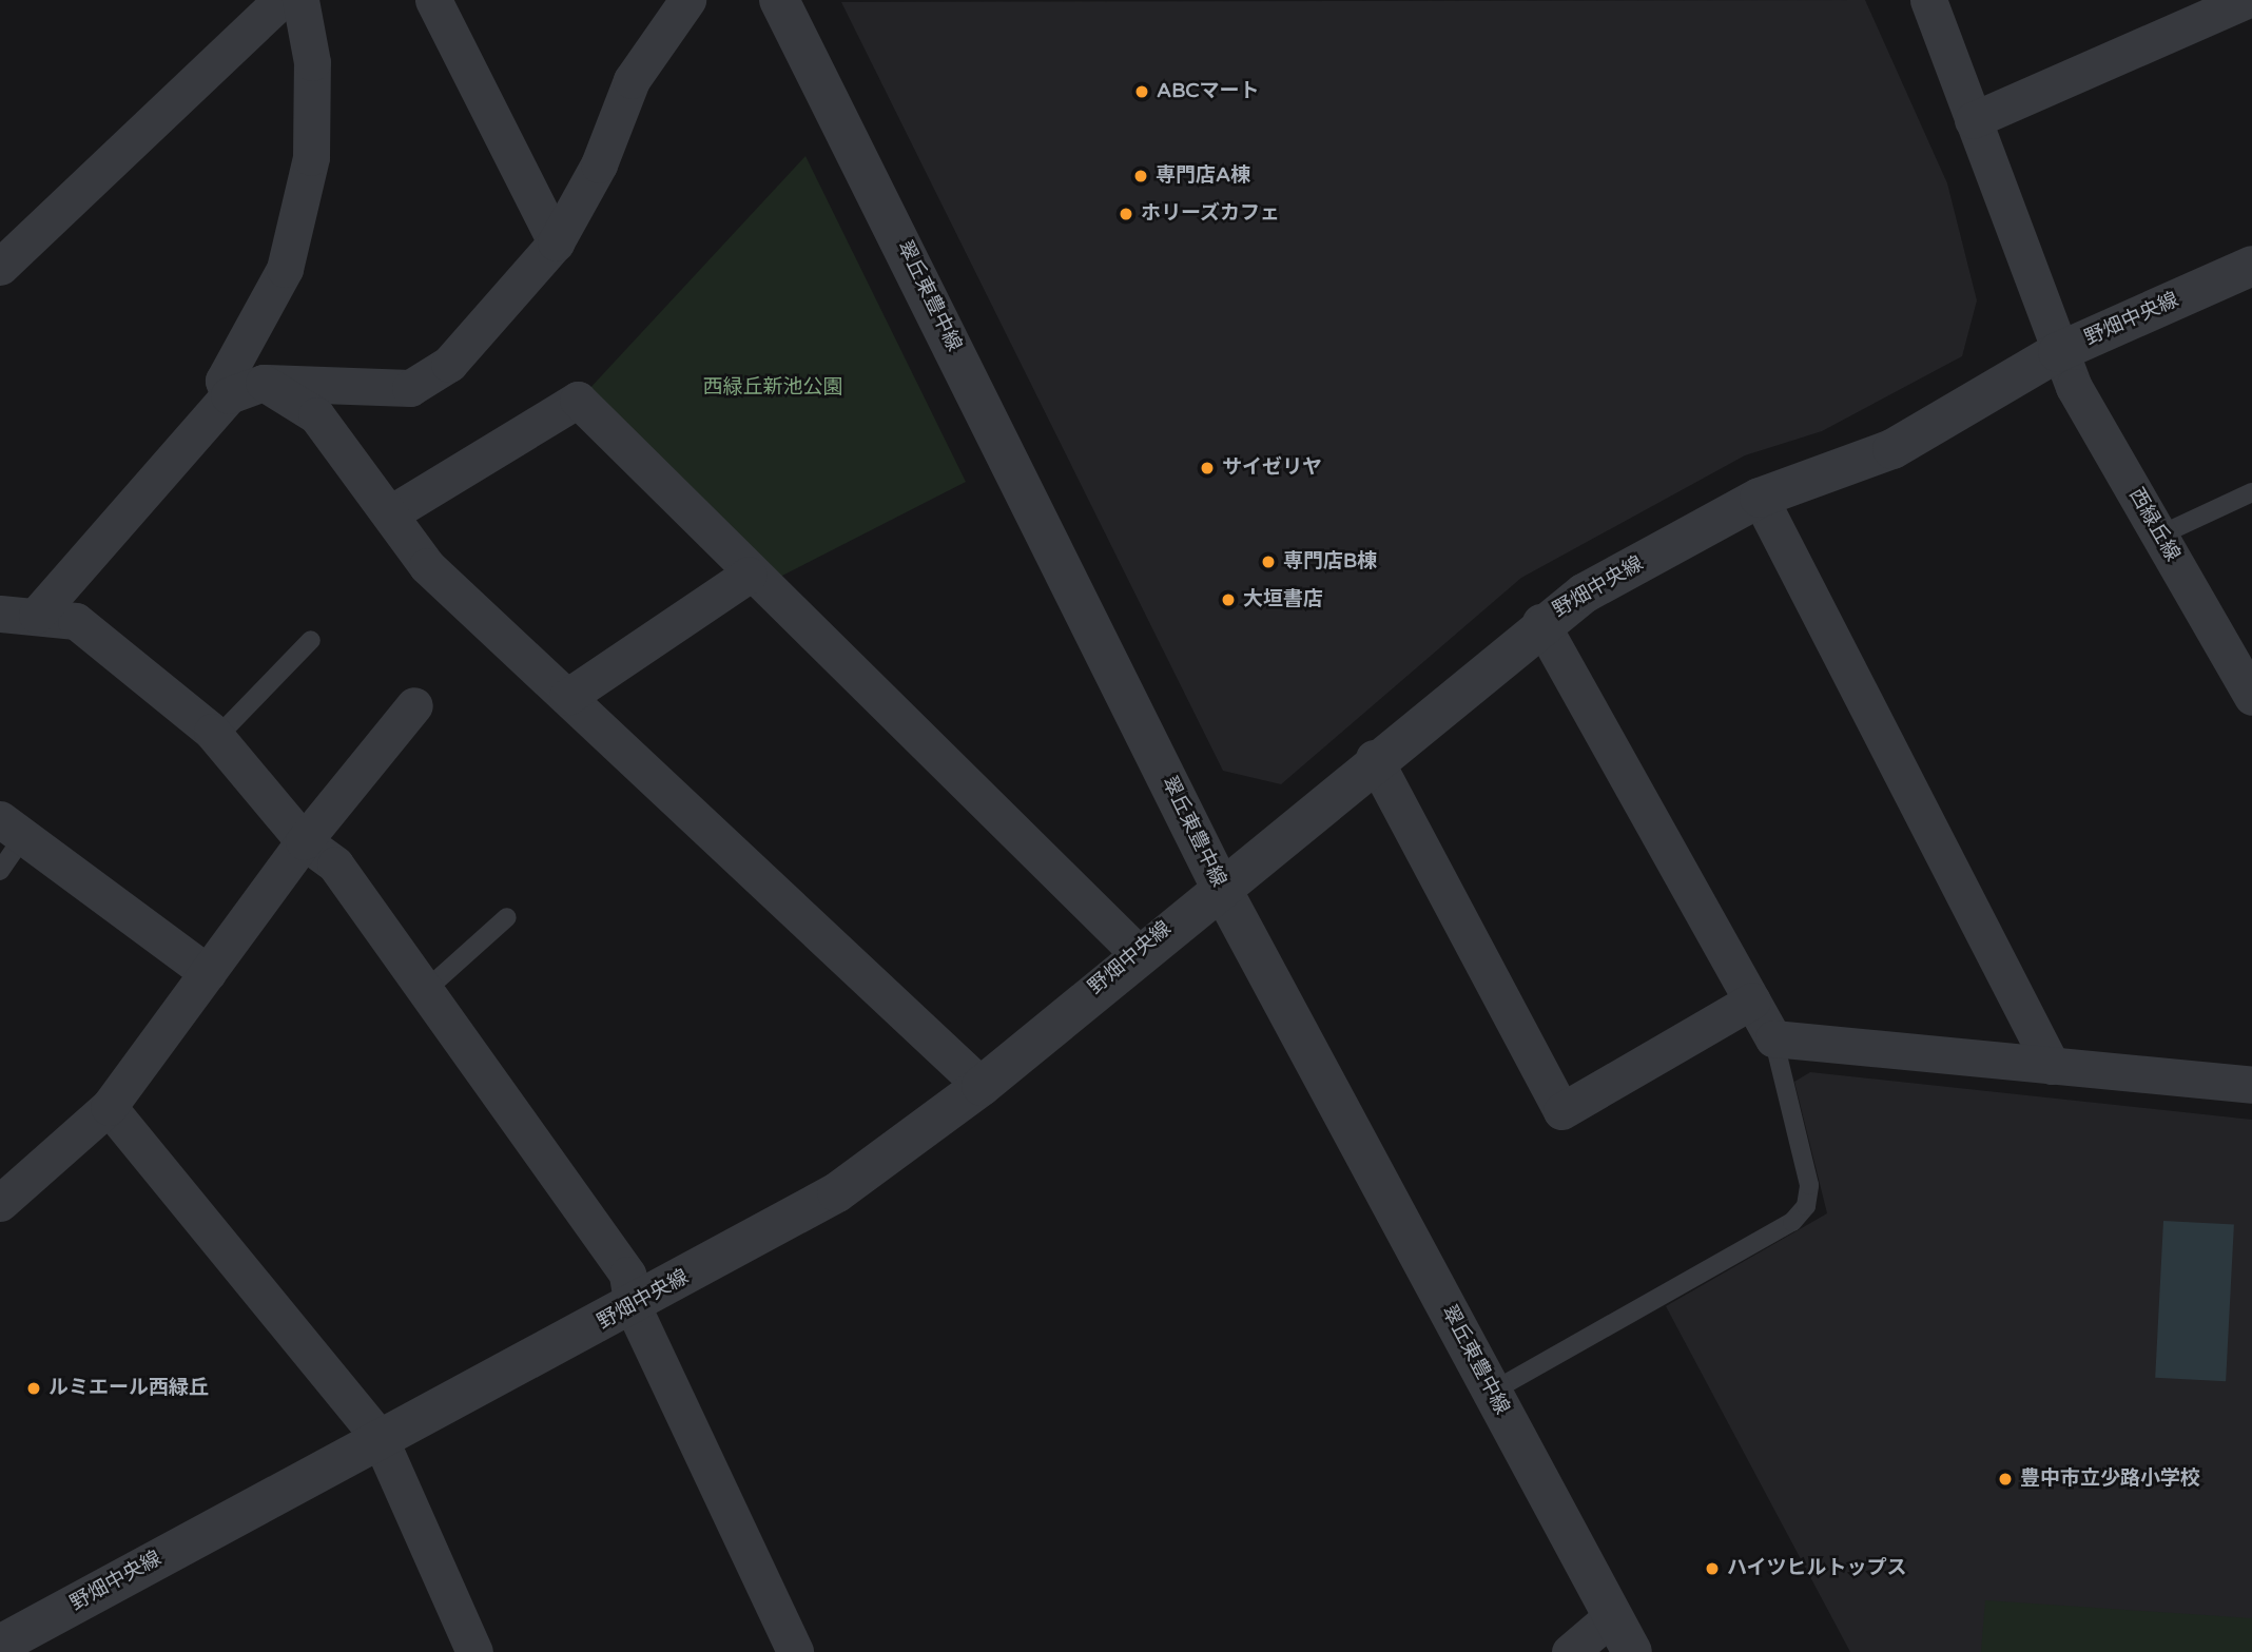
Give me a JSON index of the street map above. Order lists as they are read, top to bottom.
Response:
{
  "streets": {
    "street": ["翠丘東豊中線", "野畑中央線", "西緑丘線"]
  },
  "crossings": [
    ["翠丘東豊中線", "野畑中央線"],
    ["野畑中央線", "西緑丘線"]
  ],
  "parks": ["西緑丘新池公園"],
  "places": [
    "ABCマート",
    "専門店A棟",
    "ホリーズカフェ",
    "サイゼリヤ",
    "専門店B棟",
    "大垣書店",
    "ルミエール西緑丘",
    "豊中市立少路小学校",
    "ハイツヒルトップス"
  ]
}
